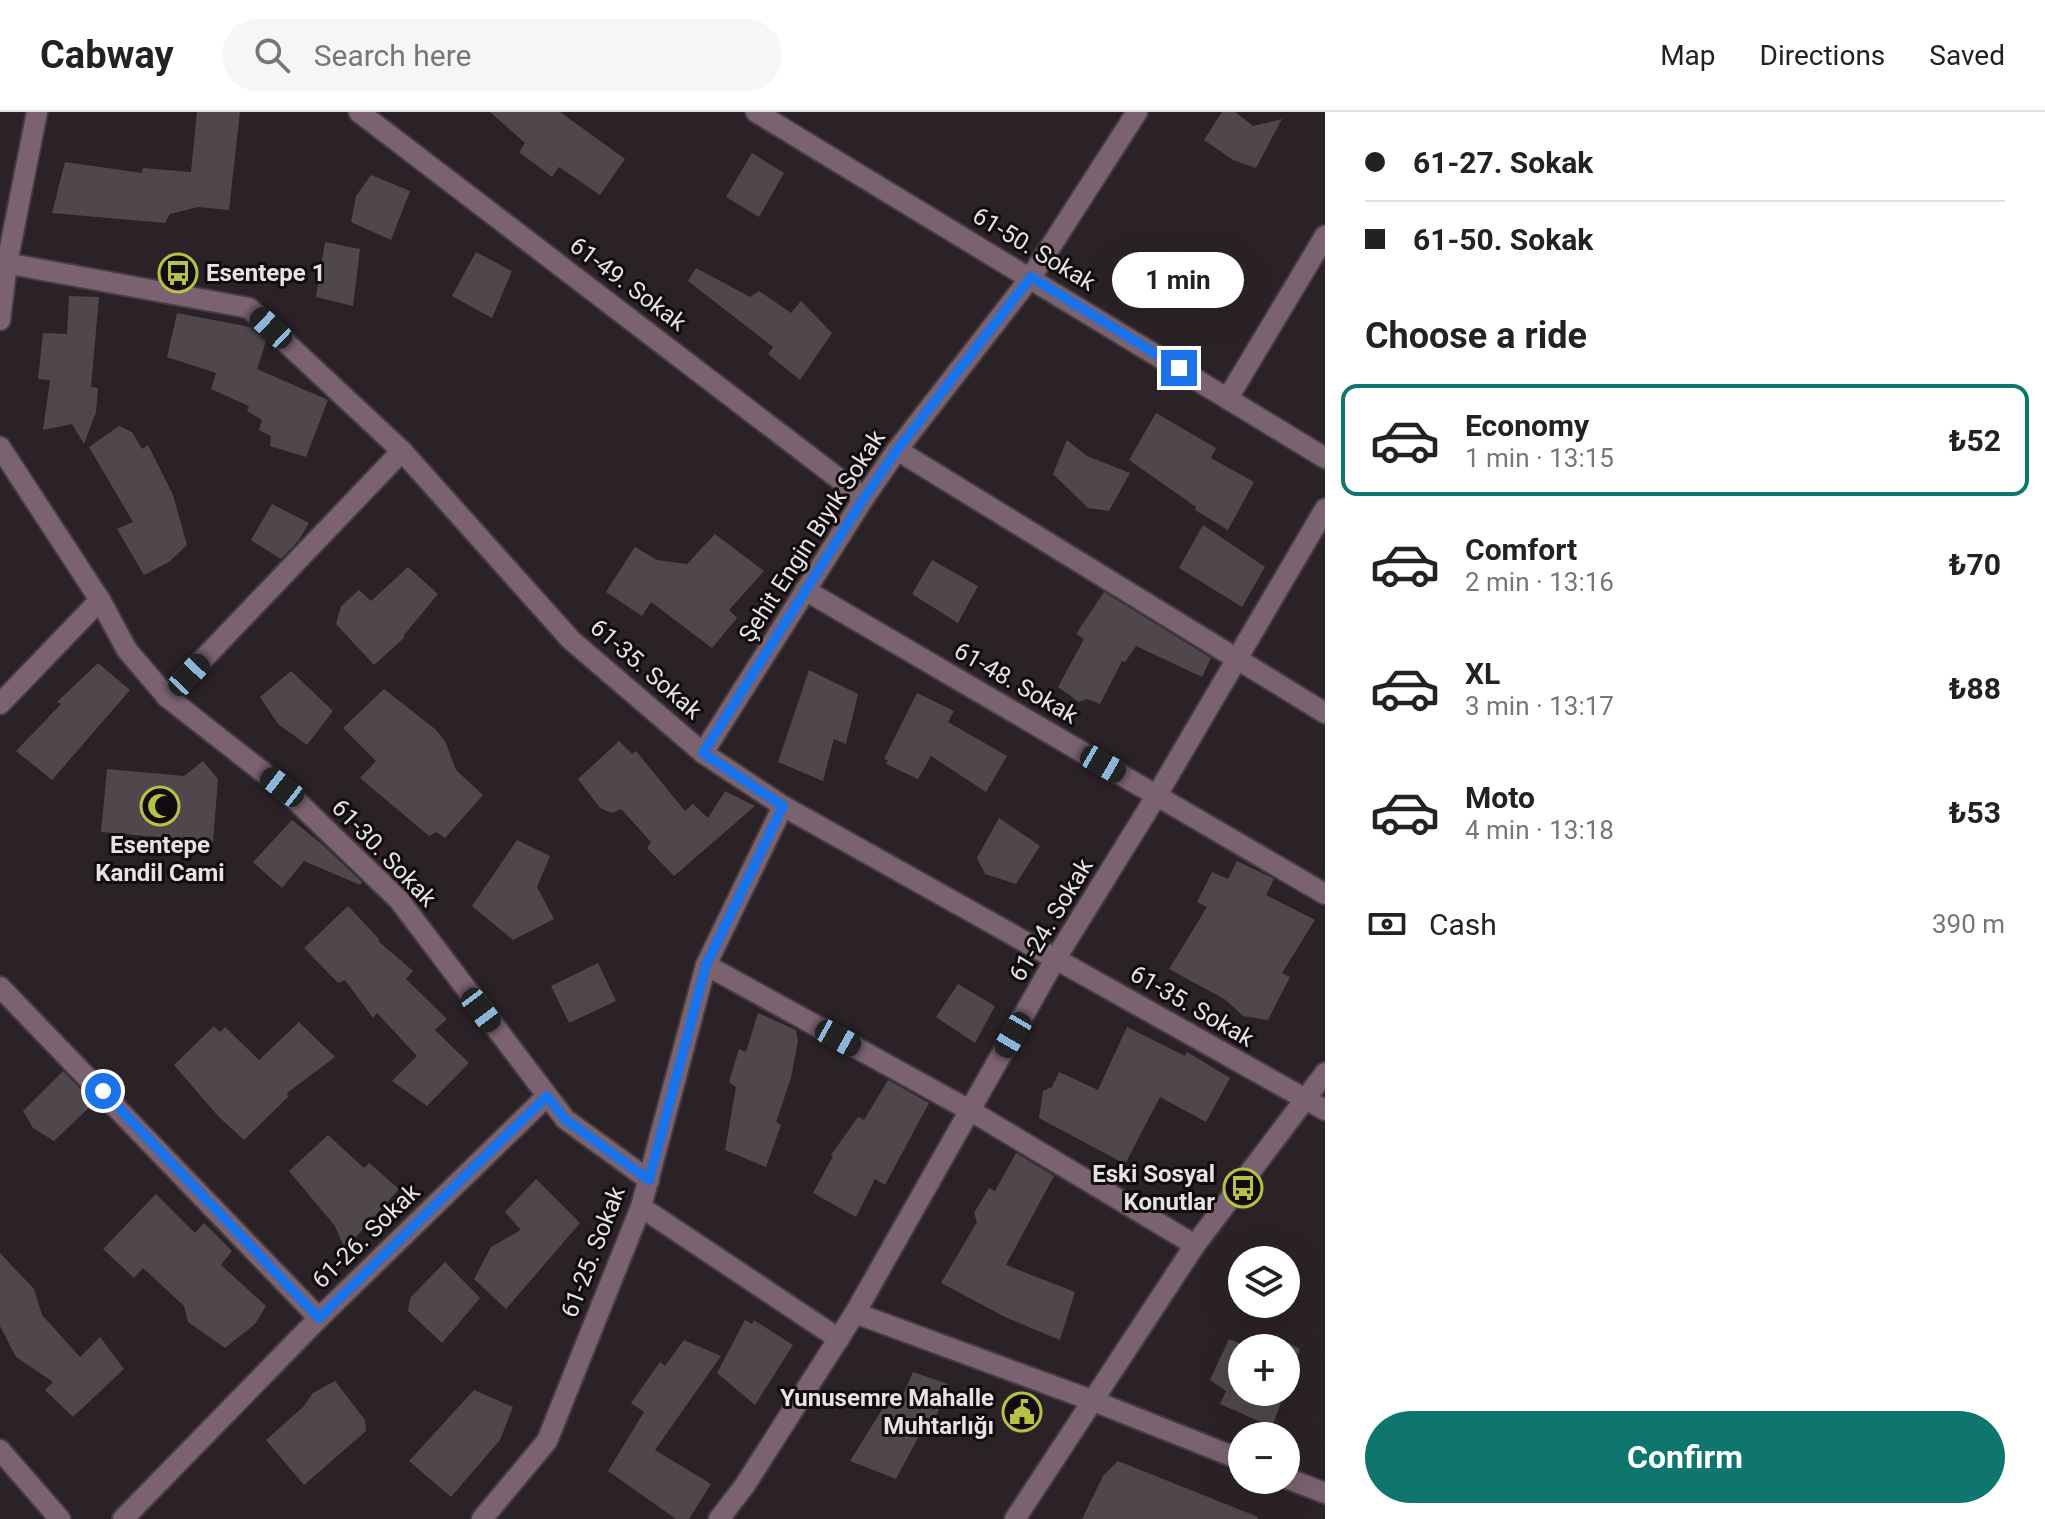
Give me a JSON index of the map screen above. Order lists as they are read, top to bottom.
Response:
{
  "streets": {
    "street": [
      "61-50. Sokak",
      "61-49. Sokak",
      "Şehit Engin Bıyık Sokak",
      "61-35. Sokak",
      "61-48. Sokak",
      "61-30. Sokak",
      "61-24. Sokak",
      "61-26. Sokak",
      "61-25. Sokak"
    ]
  },
  "crossings": [
    ["61-50. Sokak", "Şehit Engin Bıyık Sokak"],
    ["61-49. Sokak", "Şehit Engin Bıyık Sokak"],
    ["Şehit Engin Bıyık Sokak", "61-35. Sokak"],
    ["Şehit Engin Bıyık Sokak", "61-48. Sokak"],
    ["61-35. Sokak", "61-24. Sokak"],
    ["61-35. Sokak", "61-25. Sokak"],
    ["61-48. Sokak", "61-24. Sokak"],
    ["61-30. Sokak", "61-26. Sokak"],
    ["61-30. Sokak", "61-25. Sokak"]
  ],
  "places": {
    "bus stop": ["Esentepe 1", "Eski Sosyal Konutlar"],
    "mosque": ["Esentepe Kandil Cami"],
    "public building": ["Yunusemre Mahalle Muhtarlığı"]
  },
  "page": {
    "header": "Cabway",
    "search": "Search here",
    "nav": ["Map", "Directions", "Saved"],
    "banner": ["61-27. Sokak", "61-50. Sokak"],
    "bubble": "1 min",
    "heading": "Choose a ride",
    "list": [
      {
        "name": "Economy",
        "note": "1 min · 13:15",
        "value": "₺52"
      },
      {
        "name": "Comfort",
        "note": "2 min · 13:16",
        "value": "₺70"
      },
      {
        "name": "XL",
        "note": "3 min · 13:17",
        "value": "₺88"
      },
      {
        "name": "Moto",
        "note": "4 min · 13:18",
        "value": "₺53"
      }
    ],
    "pay": ["Cash", "390 m"],
    "map_buttons": ["+", "−"],
    "buttons": "Confirm"
  }
}
